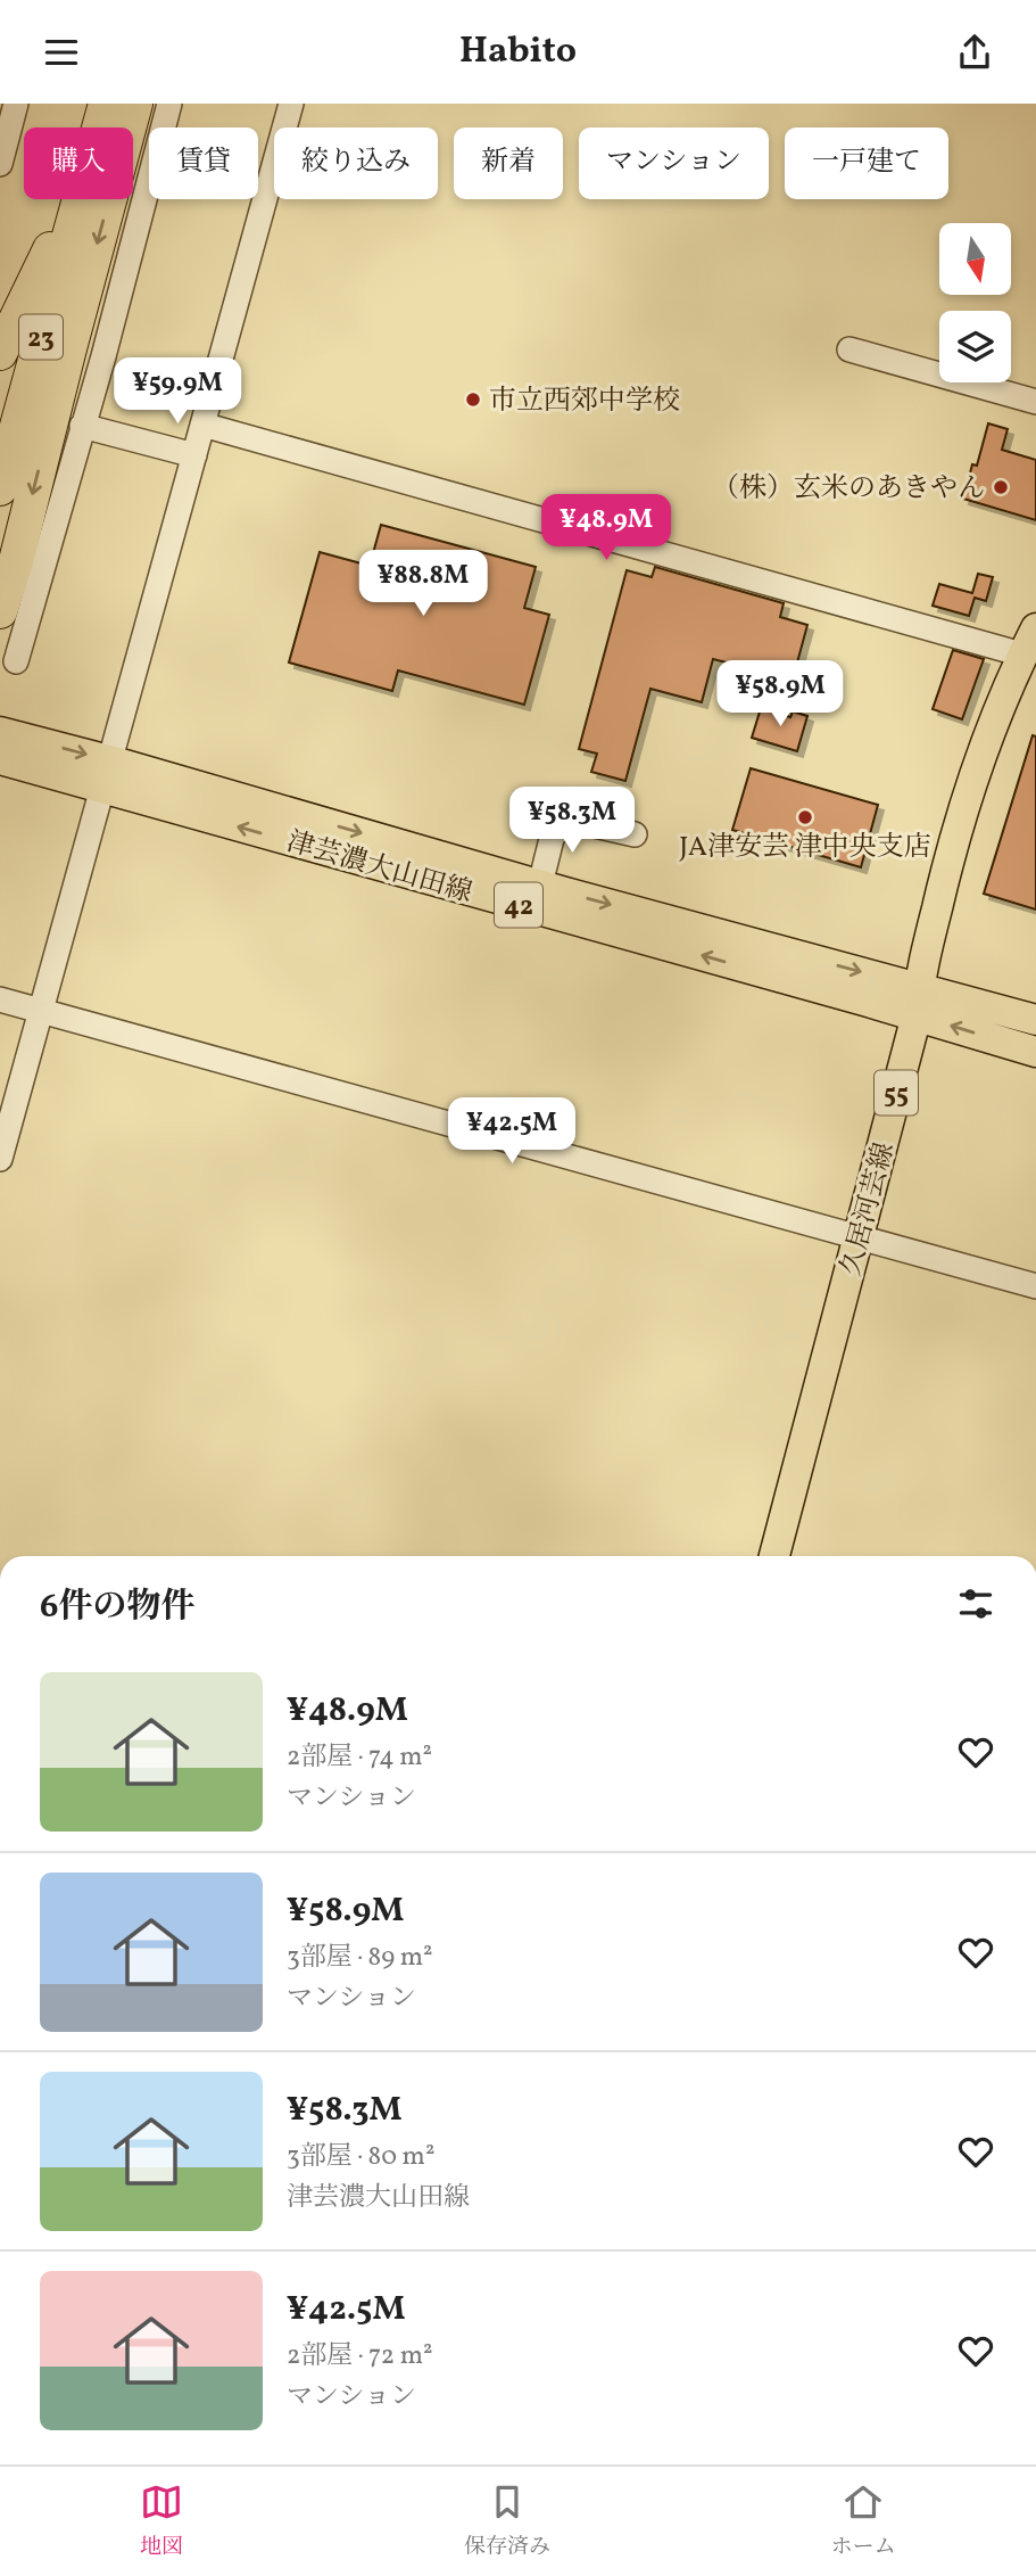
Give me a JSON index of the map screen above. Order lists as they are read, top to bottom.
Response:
{
  "streets": {
    "highway": ["23"],
    "main road": [
      "津芸濃大山田線",
      "42",
      "55",
      "久居河芸線"
    ]
  },
  "crossings": [
    ["津芸濃大山田線", "久居河芸線"]
  ],
  "places": ["市立西郊中学校", "（株）玄米のあきやん", "JA津安芸 津中央支店"],
  "north": "bottom",
  "page": {
    "header": "Habito",
    "chip": [
      "購入",
      "賃貸",
      "絞り込み",
      "新着",
      "マンション",
      "一戸建て"
    ],
    "price": [
      "¥59.9M",
      "¥48.9M",
      "¥88.8M",
      "¥58.9M",
      "¥58.3M",
      "¥42.5M"
    ],
    "heading": "6件の物件",
    "list": [
      {
        "name": "¥48.9M",
        "note": "2部屋 · 74 m² · マンション"
      },
      {
        "name": "¥58.9M",
        "note": "3部屋 · 89 m² · マンション"
      },
      {
        "name": "¥58.3M",
        "note": "3部屋 · 80 m² · 津芸濃大山田線"
      },
      {
        "name": "¥42.5M",
        "note": "2部屋 · 72 m² · マンション"
      }
    ],
    "tabs": ["地図", "保存済み", "ホーム"]
  }
}
